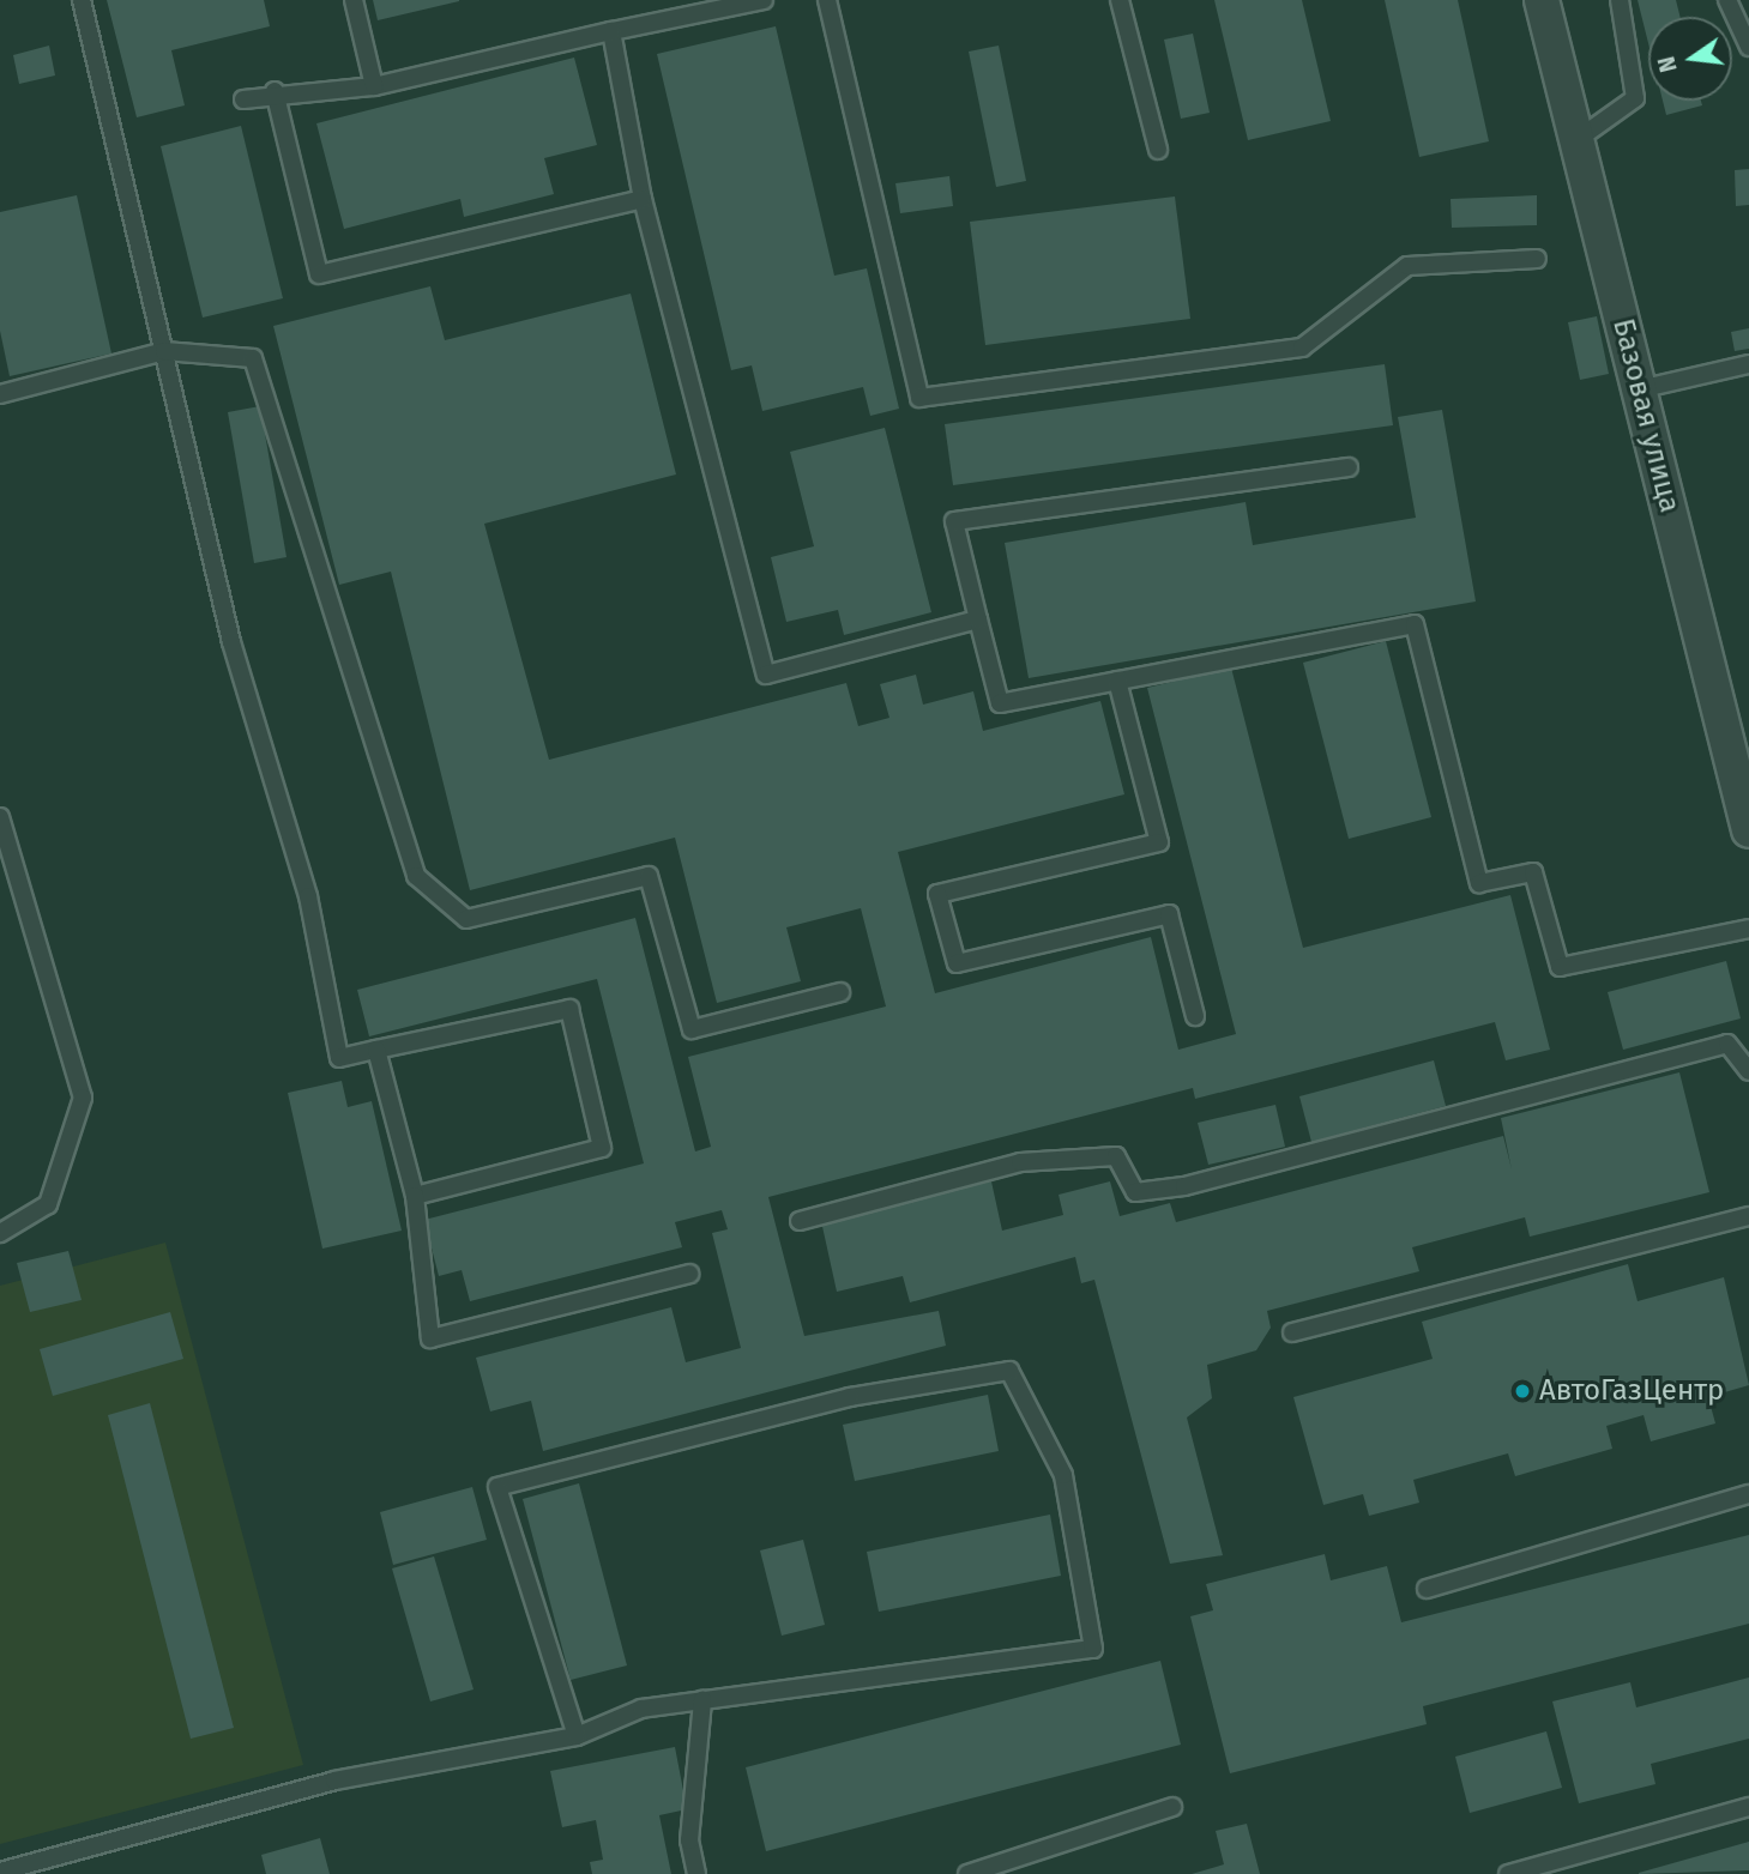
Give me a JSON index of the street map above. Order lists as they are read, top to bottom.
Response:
{
  "streets": {
    "street": ["Базовая улица"]
  },
  "places": ["АвтоГазЦентр"],
  "north": "left"
}
